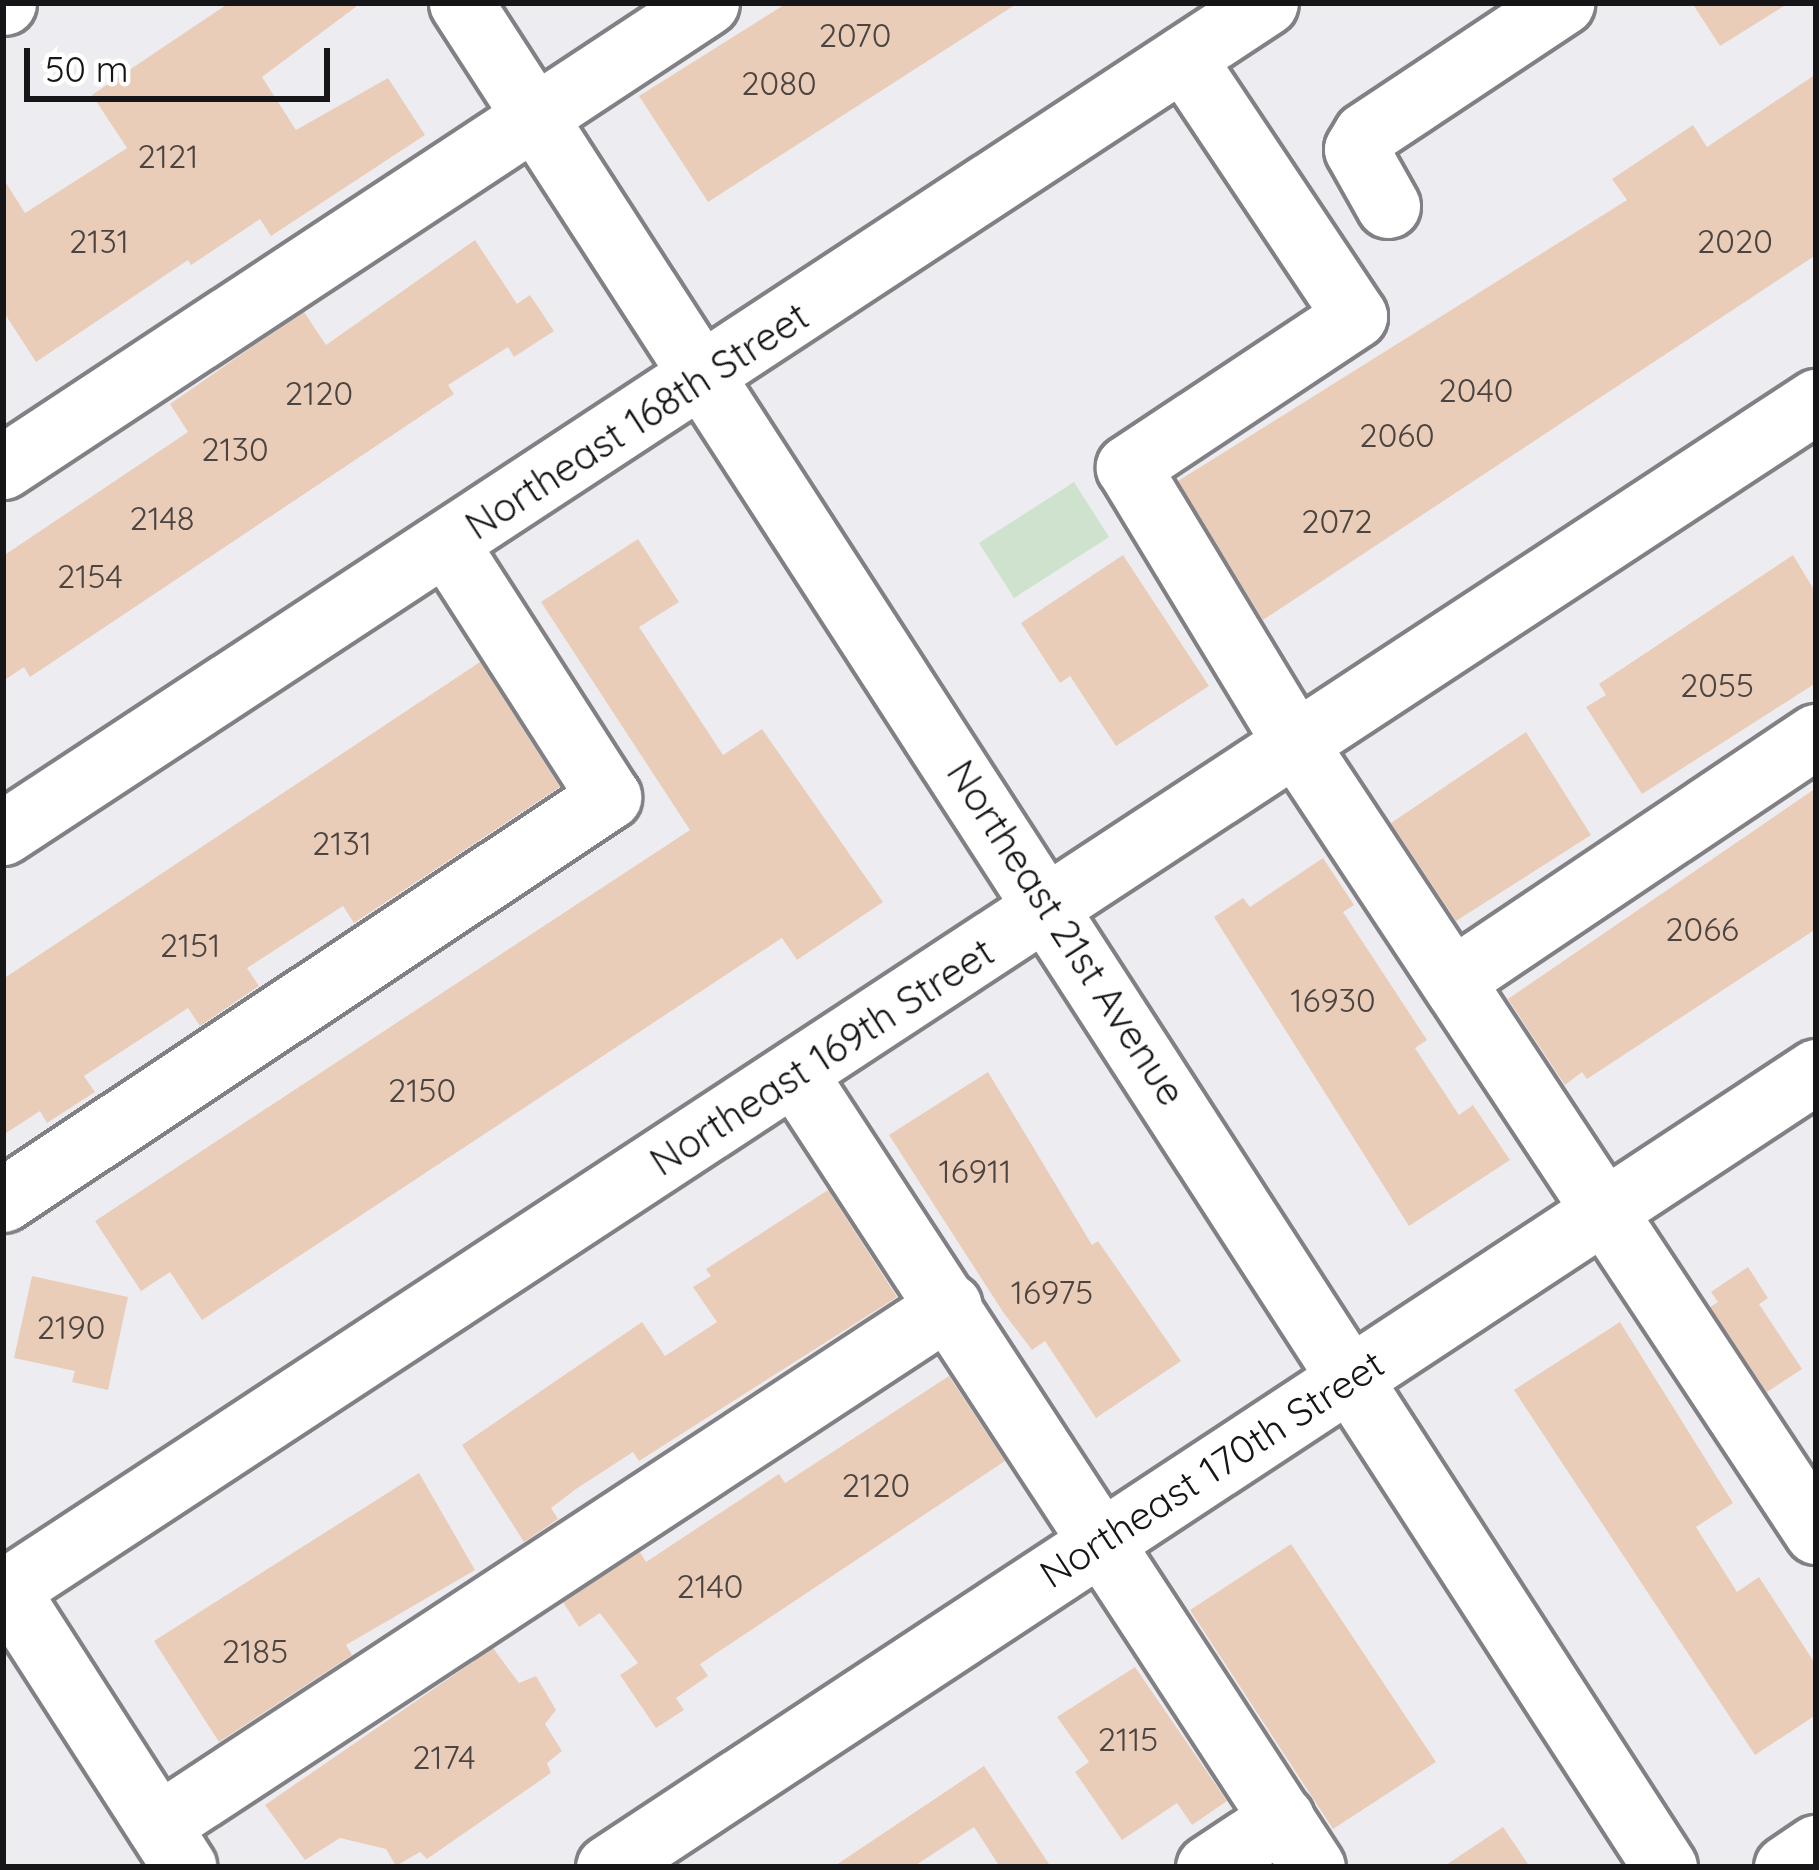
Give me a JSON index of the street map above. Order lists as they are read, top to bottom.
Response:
{
  "streets": {
    "street": [
      "Northeast 168th Street",
      "Northeast 21st Avenue",
      "Northeast 169th Street",
      "Northeast 170th Street"
    ]
  },
  "crossings": [
    ["Northeast 168th Street", "Northeast 21st Avenue"],
    ["Northeast 21st Avenue", "Northeast 169th Street"],
    ["Northeast 21st Avenue", "Northeast 170th Street"]
  ],
  "house_numbers": [
    "2070",
    "2080",
    "2121",
    "2131",
    "2020",
    "2040",
    "2120",
    "2060",
    "2130",
    "2148",
    "2072",
    "2154",
    "2055",
    "2131",
    "2066",
    "2151",
    "16930",
    "2150",
    "16911",
    "16975",
    "2190",
    "2120",
    "2140",
    "2185",
    "2115",
    "2174"
  ],
  "scale_bar": "50 m"
}
